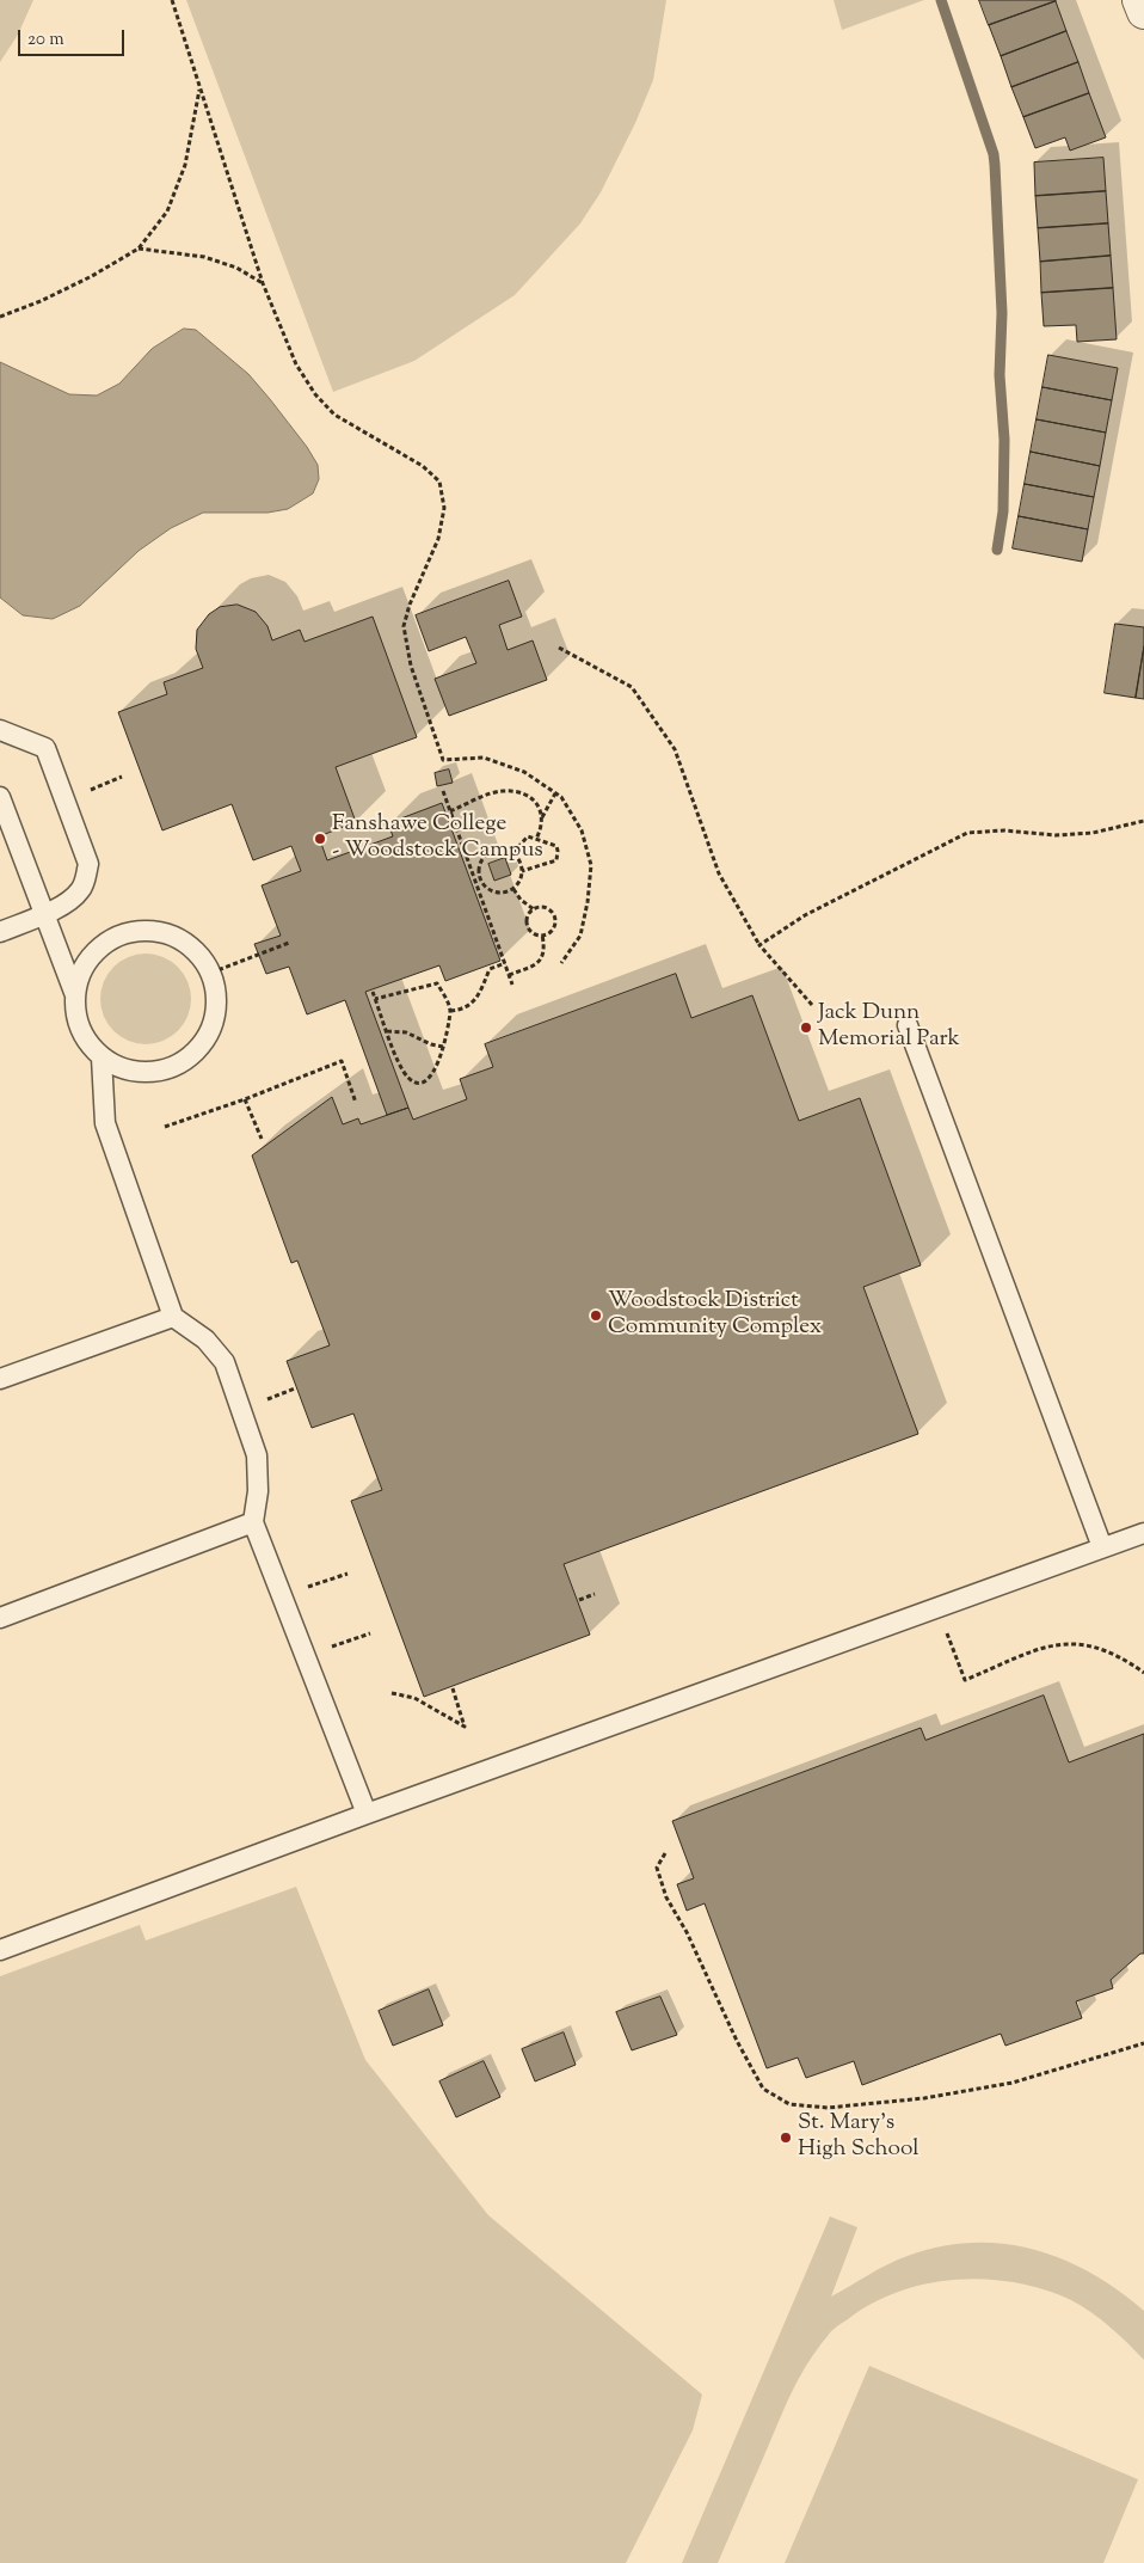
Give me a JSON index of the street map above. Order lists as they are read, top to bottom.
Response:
{
  "places": [
    "Fanshawe College - Woodstock Campus",
    "Jack Dunn Memorial Park",
    "Woodstock District Community Complex",
    "St. Mary's High School"
  ],
  "scale_bar": "20 m"
}
